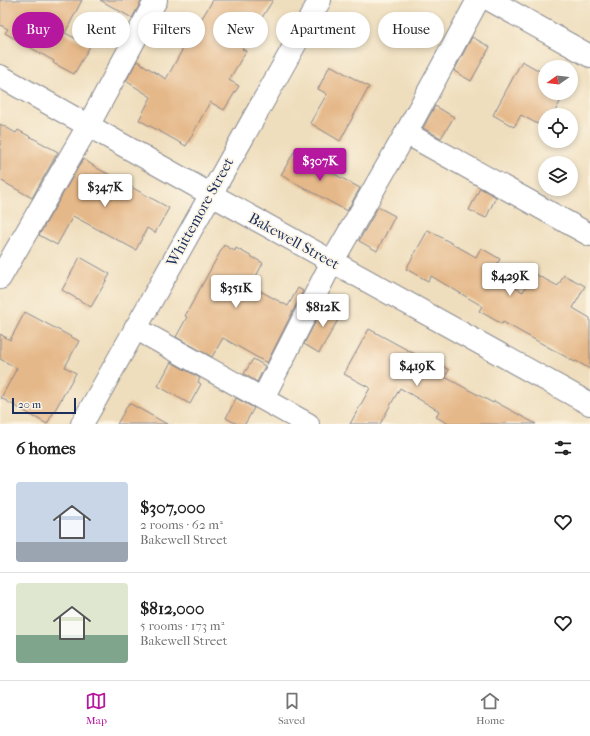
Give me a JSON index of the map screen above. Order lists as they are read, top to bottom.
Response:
{
  "streets": {
    "street": ["Whittemore Street", "Bakewell Street"]
  },
  "crossings": [
    ["Whittemore Street", "Bakewell Street"]
  ],
  "scale_bar": "20 m",
  "north": "left",
  "page": {
    "chip": [
      "Buy",
      "Rent",
      "Filters",
      "New",
      "Apartment",
      "House"
    ],
    "price": [
      "$307K",
      "$347K",
      "$429K",
      "$351K",
      "$812K",
      "$419K"
    ],
    "scale": "20 m",
    "heading": "6 homes",
    "list": [
      {
        "name": "$307,000",
        "note": "2 rooms · 62 m² · Bakewell Street"
      },
      {
        "name": "$812,000",
        "note": "5 rooms · 173 m² · Bakewell Street"
      }
    ],
    "tabs": ["Map", "Saved", "Home"]
  }
}
